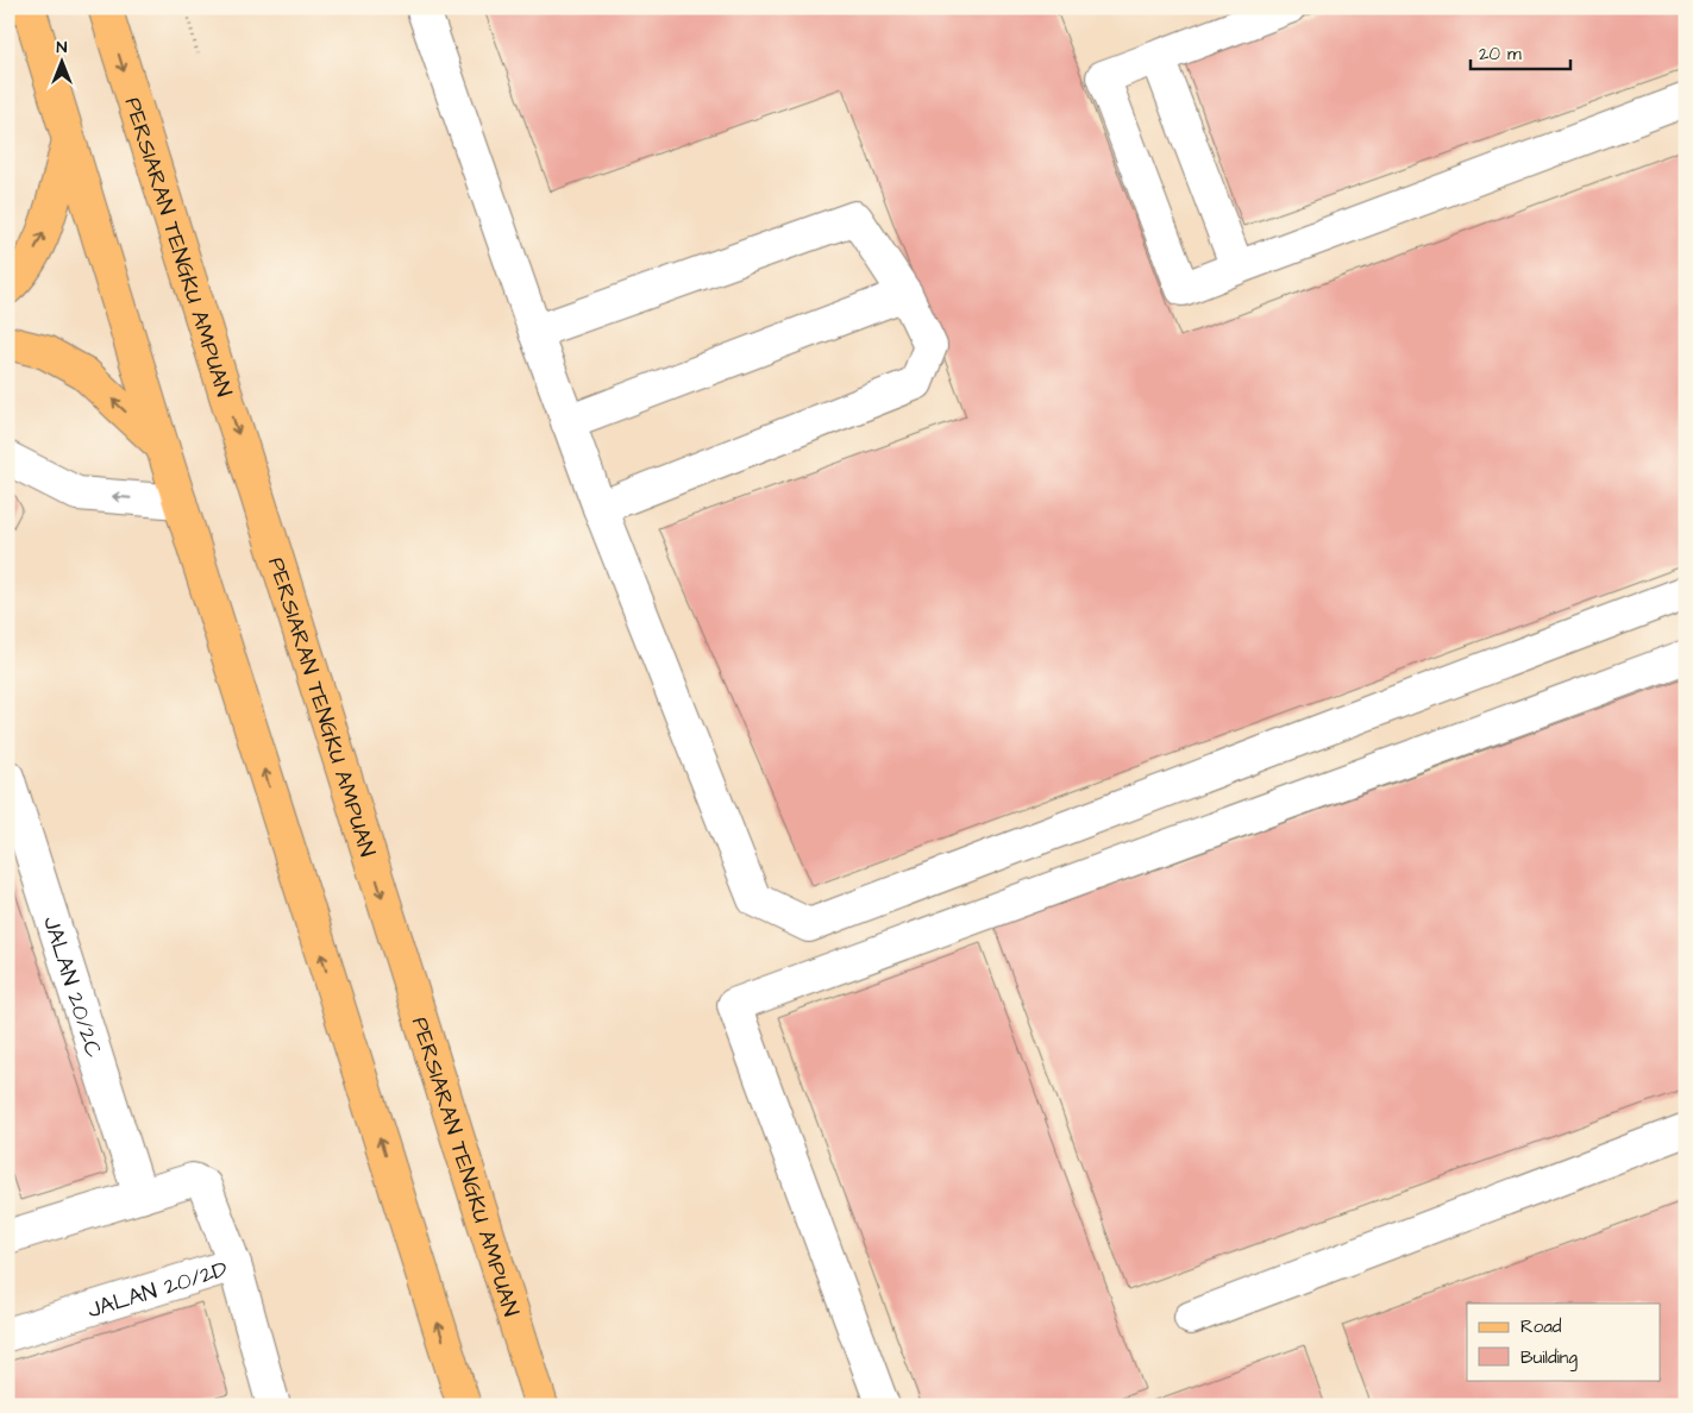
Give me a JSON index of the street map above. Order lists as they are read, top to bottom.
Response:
{
  "streets": {
    "main road": ["PERSIARAN TENGKU AMPUAN"],
    "street": ["JALAN 20/2C", "JALAN 20/2D"]
  },
  "crossings": [
    ["JALAN 20/2C", "JALAN 20/2D"]
  ],
  "legend": ["Road", "Building"],
  "scale_bar": "20 m",
  "north": "top"
}
